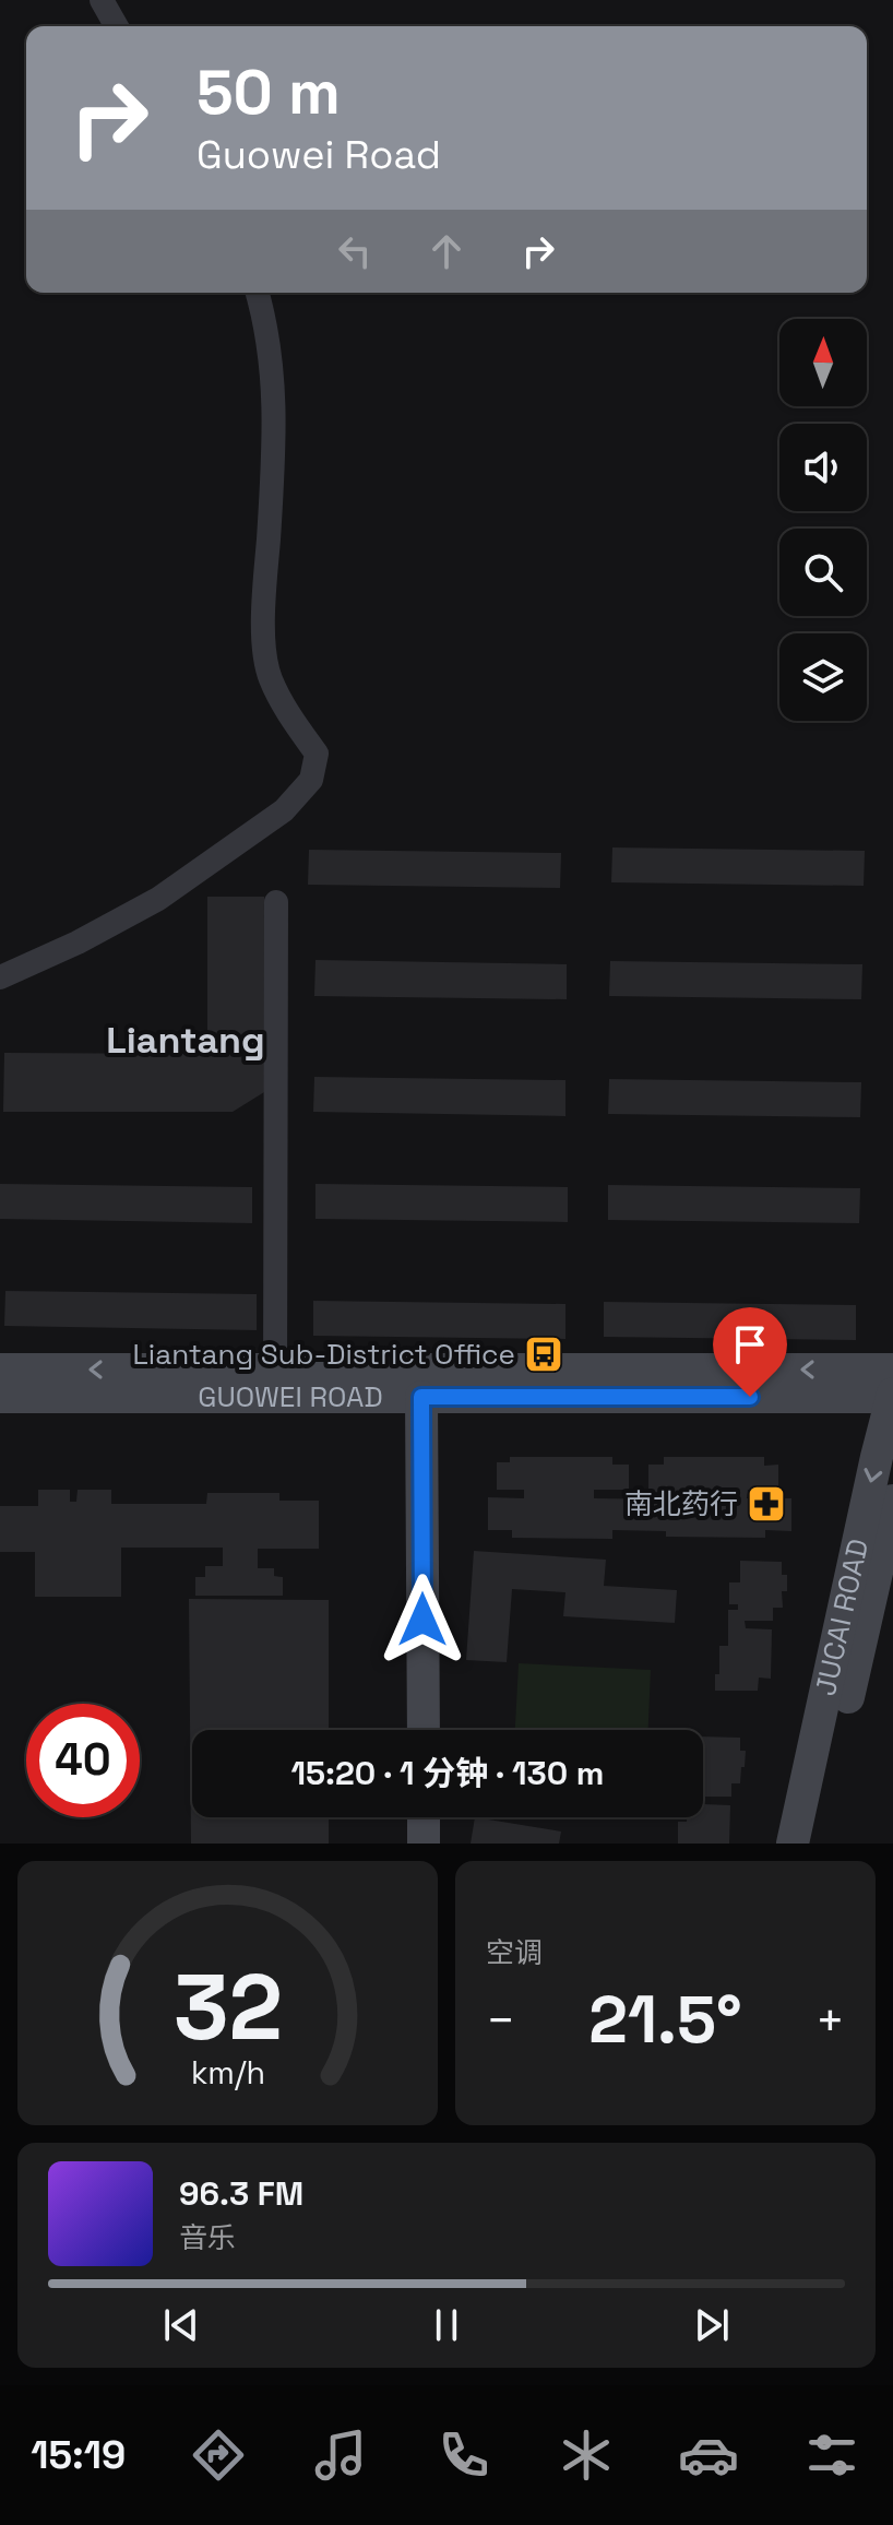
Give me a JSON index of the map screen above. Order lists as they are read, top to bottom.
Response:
{
  "streets": {
    "street": ["GUOWEI ROAD", "JUCAI ROAD"]
  },
  "crossings": [
    ["GUOWEI ROAD", "JUCAI ROAD"]
  ],
  "districts": ["Liantang"],
  "places": {
    "bus stop": ["Liantang Sub-District Office"],
    "pharmacy": ["南北药行"]
  },
  "north": "top",
  "page": {
    "turn": ["50 m", "Guowei Road"],
    "limit": "40",
    "trip": "15:20 · 1 分钟 · 130 m",
    "tile": "空调",
    "heat": ["−", "21.5°", "+"],
    "song": ["96.3 FM", "音乐"],
    "tabs": "15:19",
    "gauge": ["32", "km/h"]
  }
}
